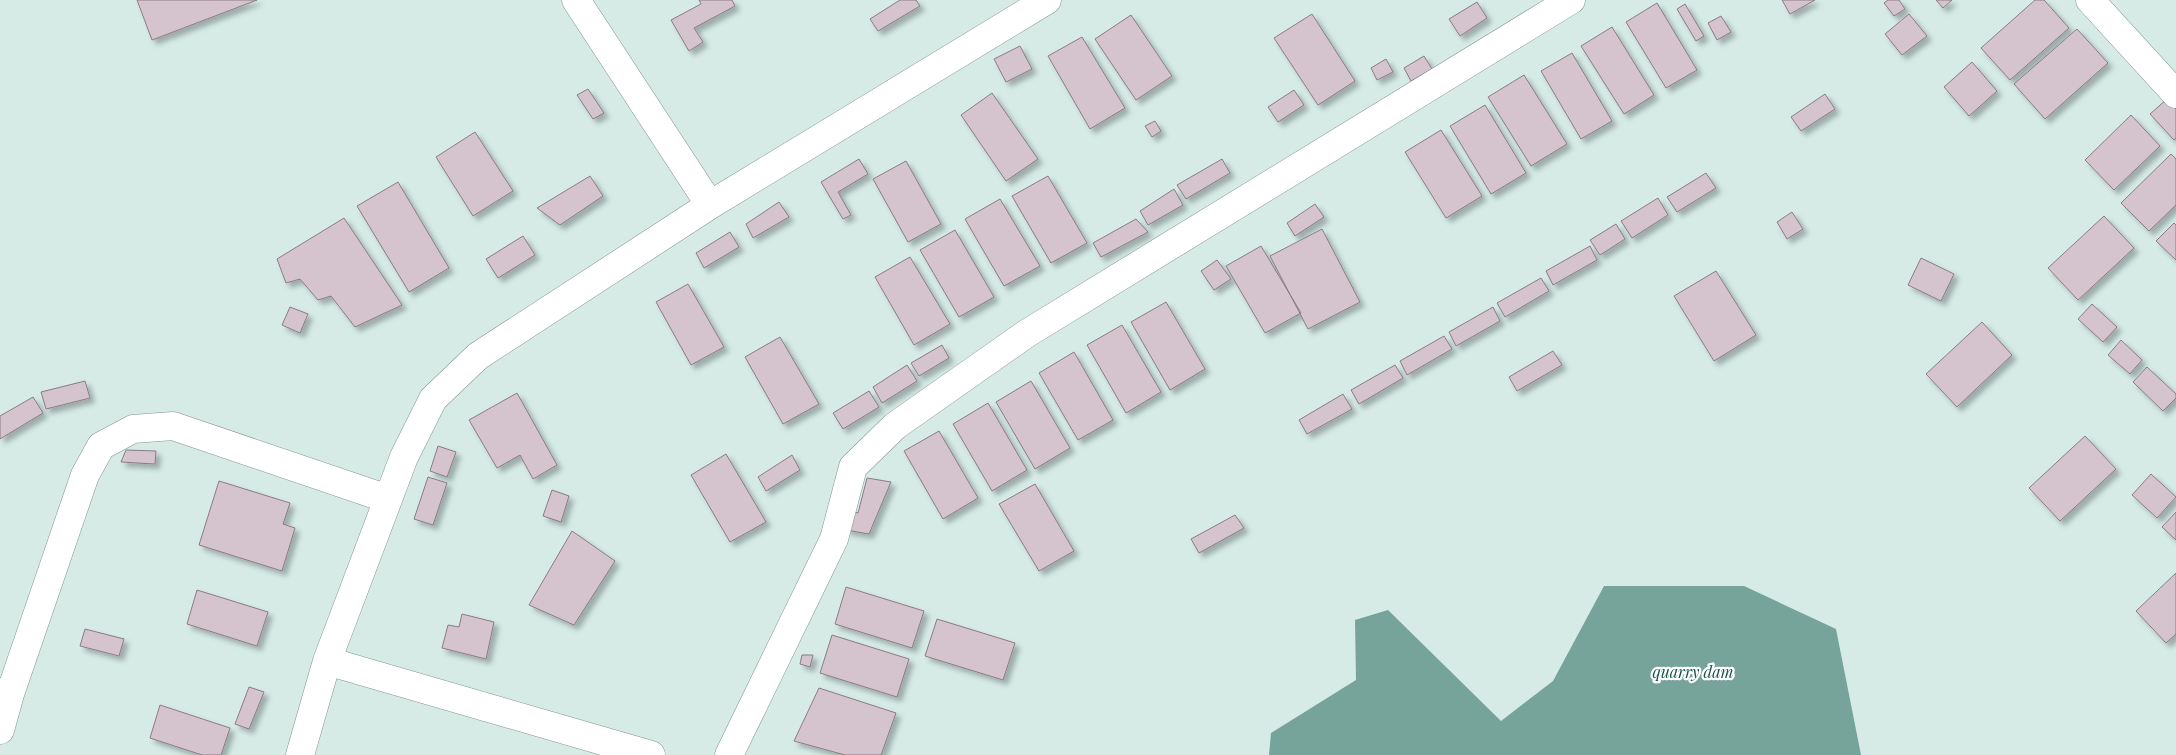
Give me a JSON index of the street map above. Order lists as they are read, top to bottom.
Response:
{
  "water": ["quarry dam"]
}
